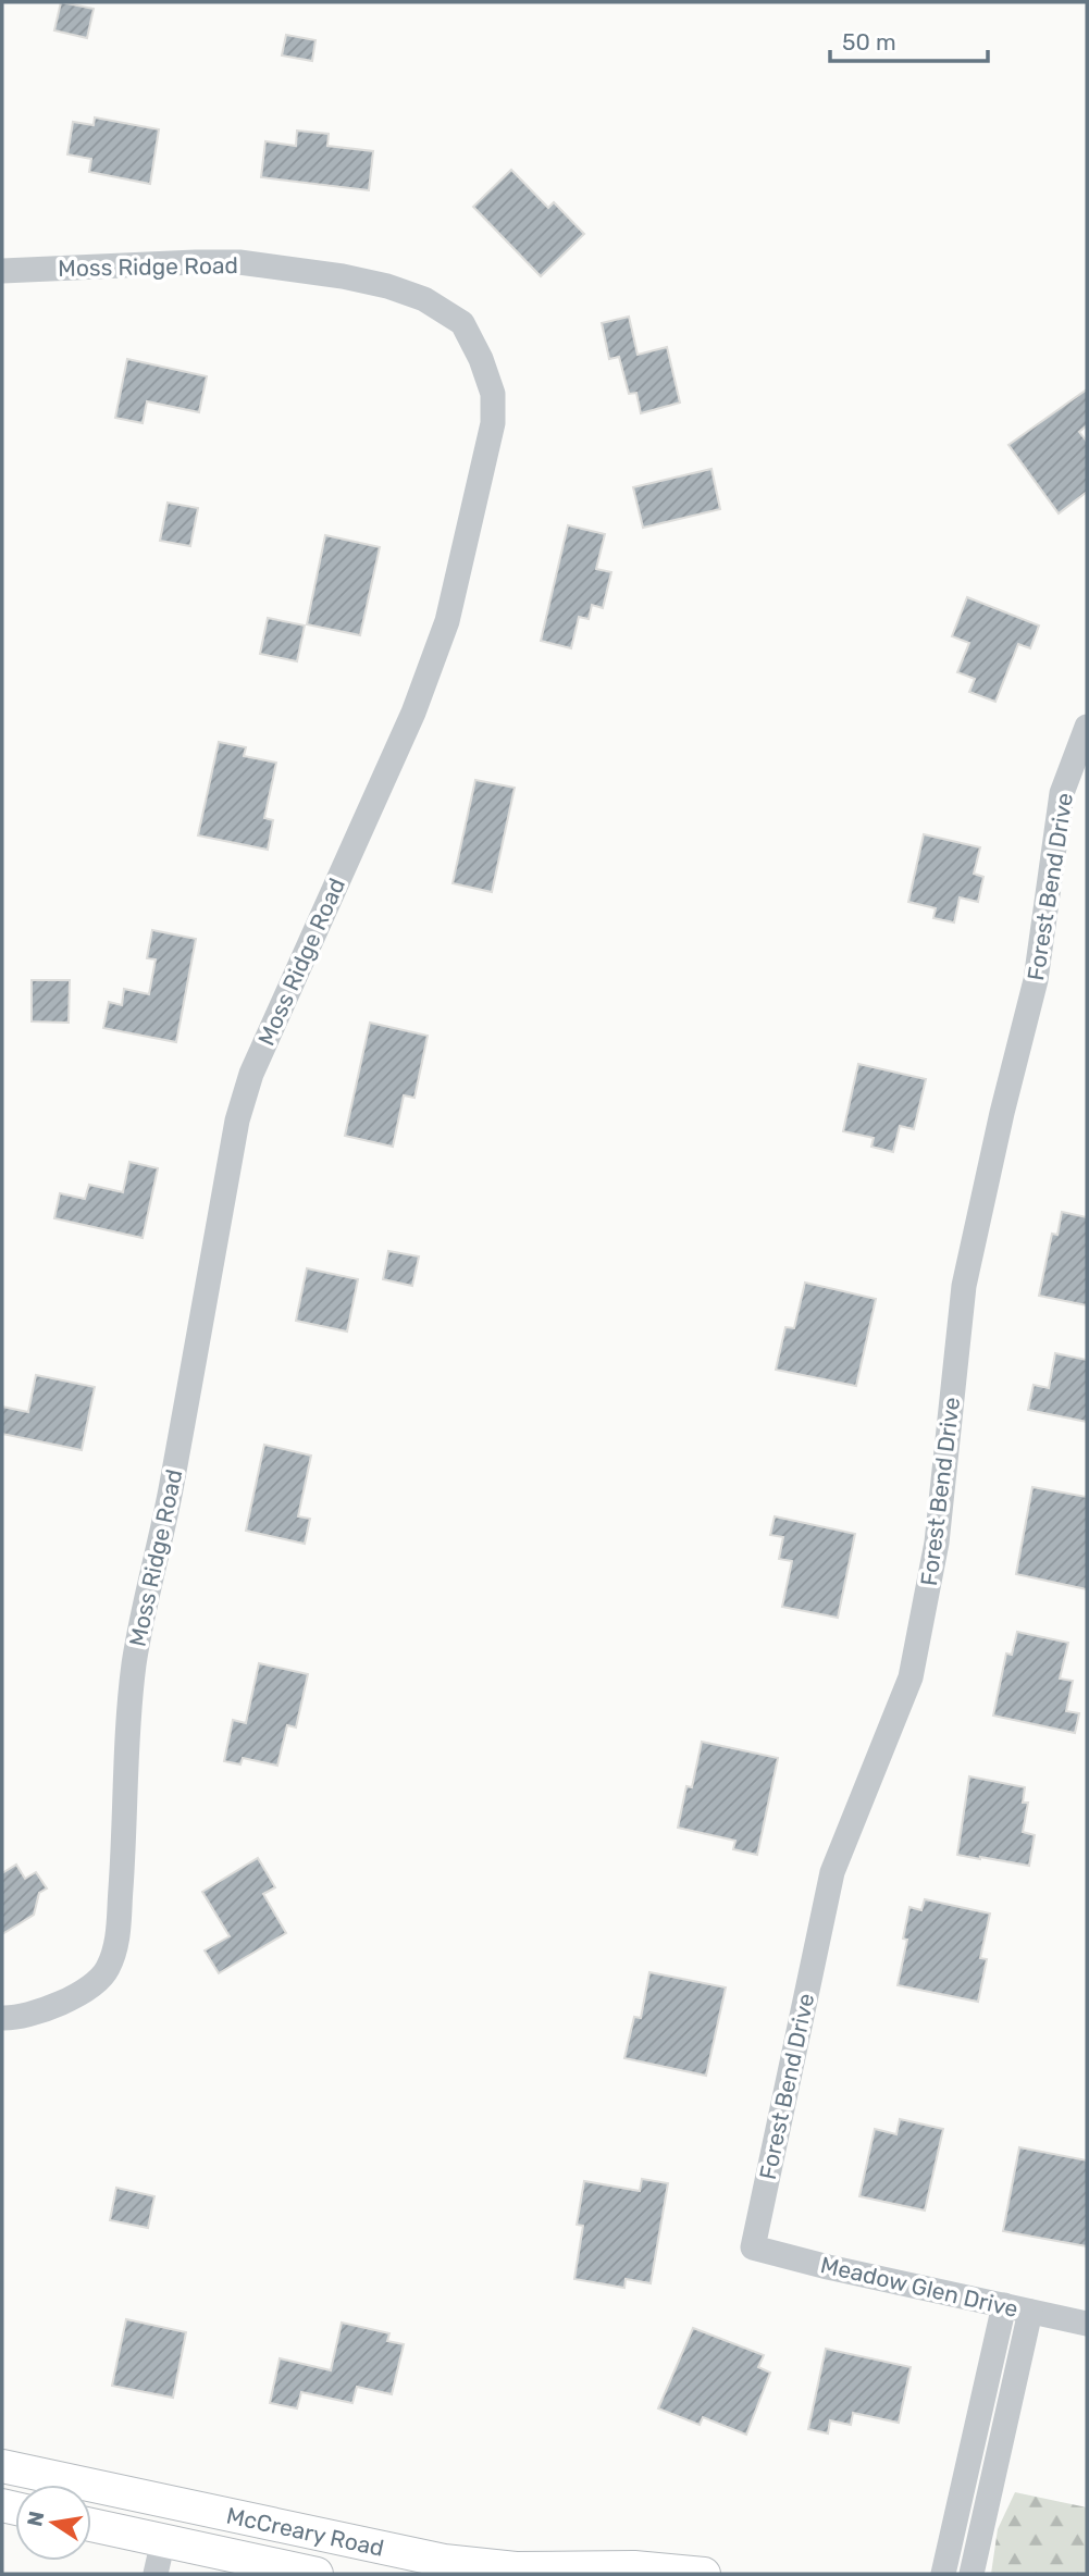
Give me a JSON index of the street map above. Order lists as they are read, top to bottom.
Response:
{
  "streets": {
    "main road": ["McCreary Road"],
    "street": ["Moss Ridge Road", "Forest Bend Drive", "Meadow Glen Drive"]
  },
  "crossings": [
    ["Forest Bend Drive", "Meadow Glen Drive"]
  ],
  "scale_bar": "50 m",
  "north": "left"
}
